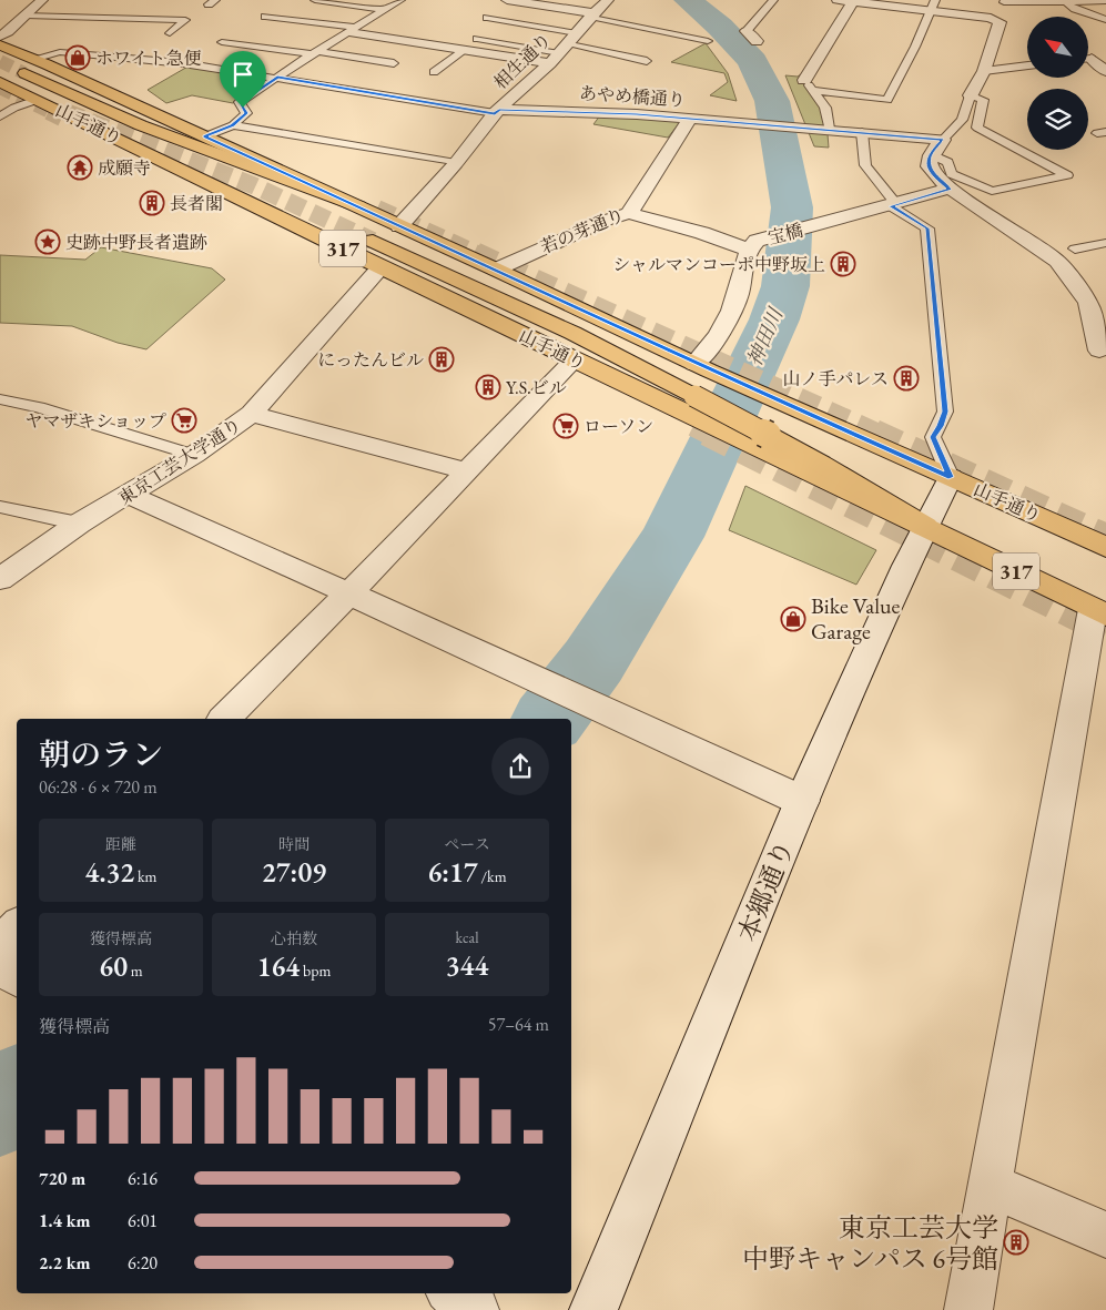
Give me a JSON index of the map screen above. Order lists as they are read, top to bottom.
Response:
{
  "streets": {
    "main road": ["山手通り", "317"],
    "street": [
      "相生通り",
      "あやめ橋通り",
      "若の芽通り",
      "宝橋",
      "東京工芸大学通り",
      "本郷通り"
    ]
  },
  "crossings": [
    ["相生通り", "あやめ橋通り"],
    ["相生通り", "山手通り"],
    ["あやめ橋通り", "若の芽通り"],
    ["山手通り", "若の芽通り"],
    ["山手通り", "東京工芸大学通り"],
    ["山手通り", "本郷通り"]
  ],
  "water": ["神田川"],
  "places": {
    "shop": ["ホワイト急便", "Bike Value Garage"],
    "temple": ["成願寺"],
    "building": [
      "長者閣",
      "シャルマンコーポ中野坂上",
      "にったんビル",
      "山ノ手パレス",
      "Y.S.ビル",
      "東京工芸大学 中野キャンパス 6号館"
    ],
    "place": ["史跡中野長者遺跡"],
    "supermarket": ["ヤマザキショップ", "ローソン"]
  },
  "north": "top left",
  "page": {
    "heading": ["朝のラン", "06:28 · 6 × 720 m"],
    "stats": [
      ["距離", "4.32 km"],
      ["時間", "27:09"],
      ["ペース", "6:17 /km"],
      ["獲得標高", "60 m"],
      ["心拍数", "164 bpm"],
      ["kcal", "344"]
    ],
    "chart": ["獲得標高", "57–64 m"],
    "list": [
      {
        "name": "720 m",
        "note": "6:16"
      },
      {
        "name": "1.4 km",
        "note": "6:01"
      },
      {
        "name": "2.2 km",
        "note": "6:20"
      }
    ]
  }
}
